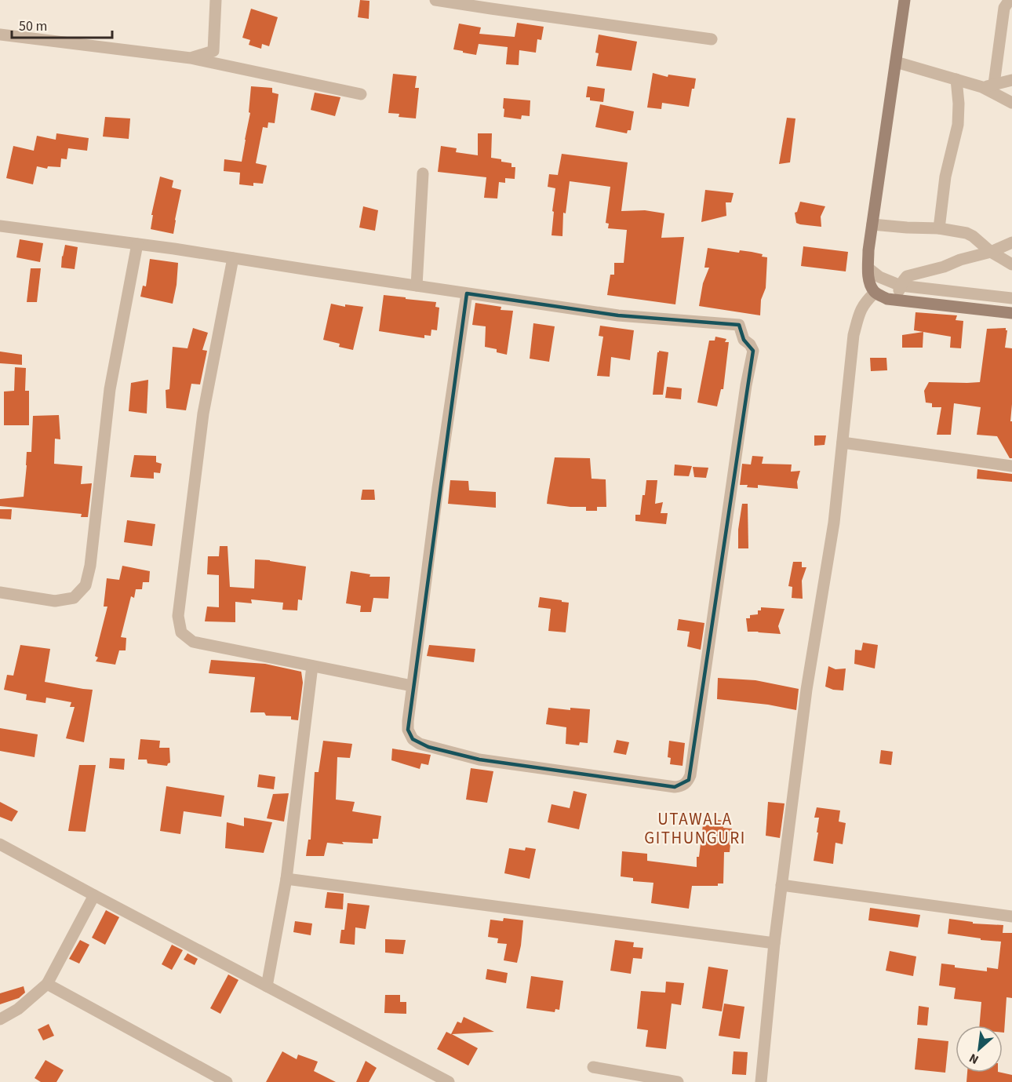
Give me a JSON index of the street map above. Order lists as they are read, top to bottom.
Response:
{
  "districts": ["UTAWALA GITHUNGURI"],
  "scale_bar": "50 m",
  "north": "bottom left"
}
